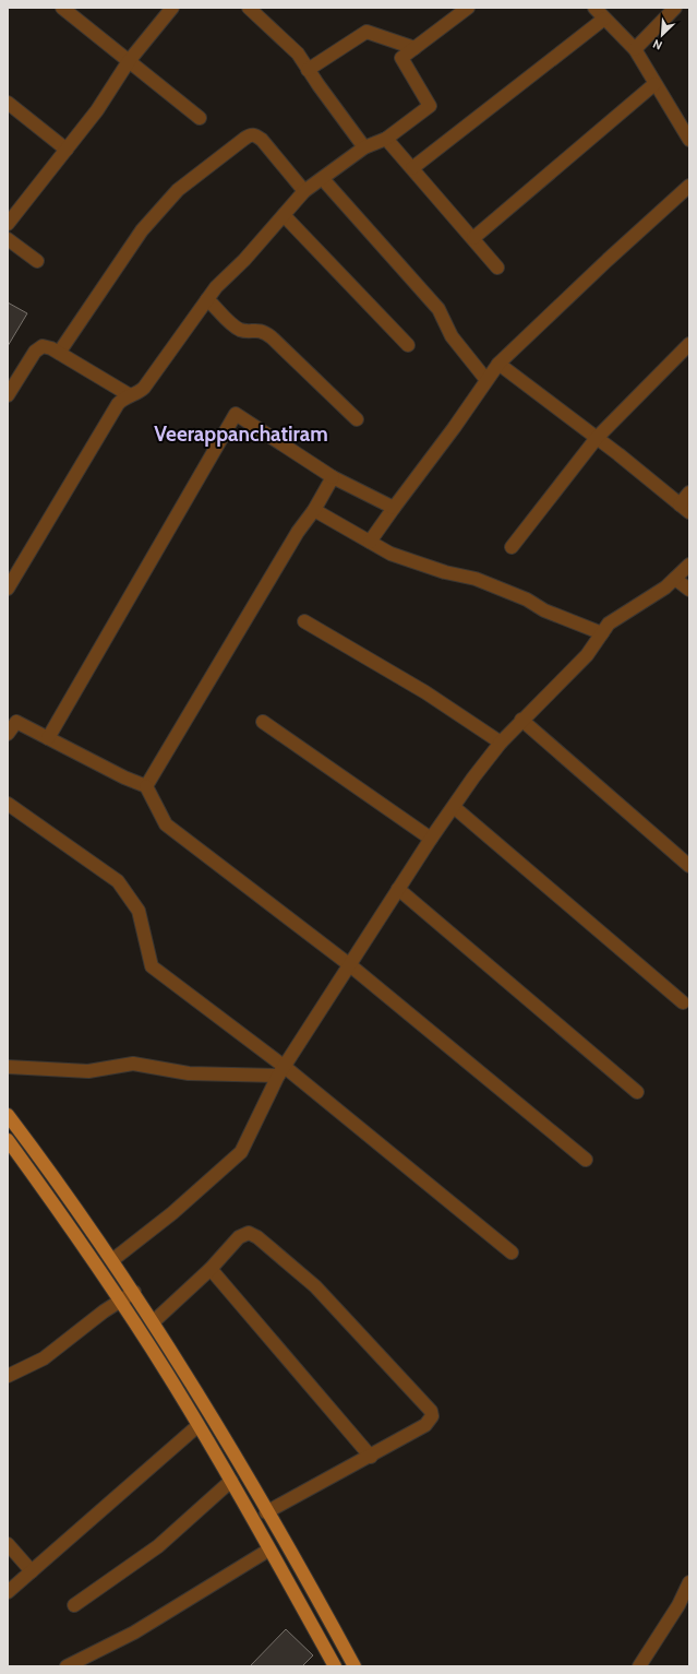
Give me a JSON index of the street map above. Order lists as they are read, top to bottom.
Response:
{
  "districts": ["Veerappanchatiram"],
  "north": "bottom left"
}
